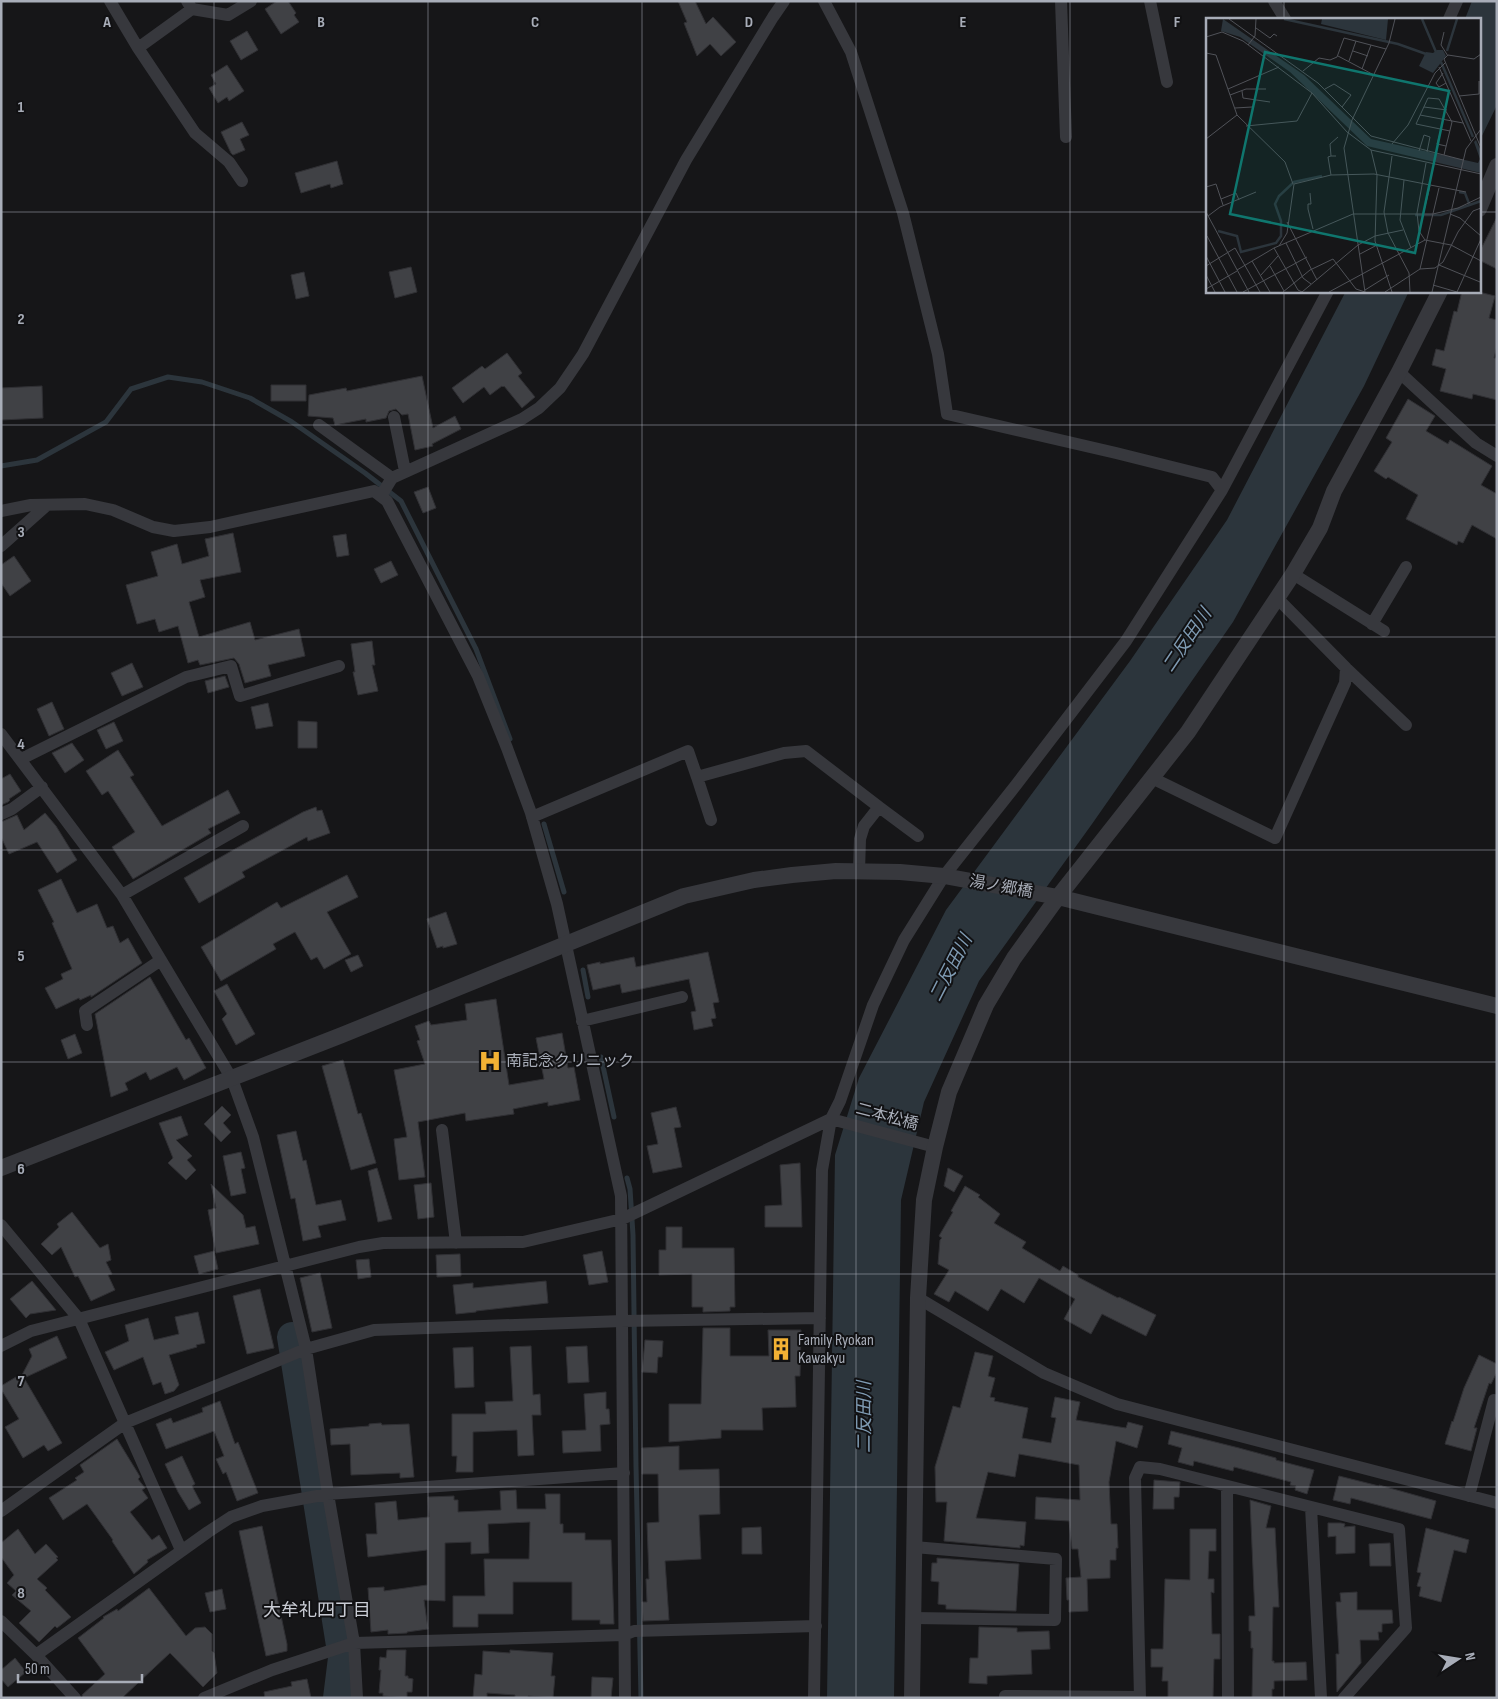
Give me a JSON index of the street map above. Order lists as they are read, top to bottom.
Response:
{
  "streets": {
    "street": ["湯ノ郷橋", "二本松橋"]
  },
  "districts": ["大牟礼四丁目"],
  "water": ["二反田川"],
  "places": {
    "hospital": ["南記念クリニック"],
    "building": ["Family Ryokan Kawakyu"]
  },
  "scale_bar": "50 m",
  "north": "right",
  "grid": {
    "columns": [
      "A",
      "B",
      "C",
      "D",
      "E",
      "F"
    ],
    "rows": [
      "1",
      "2",
      "3",
      "4",
      "5",
      "6",
      "7",
      "8"
    ]
  }
}
